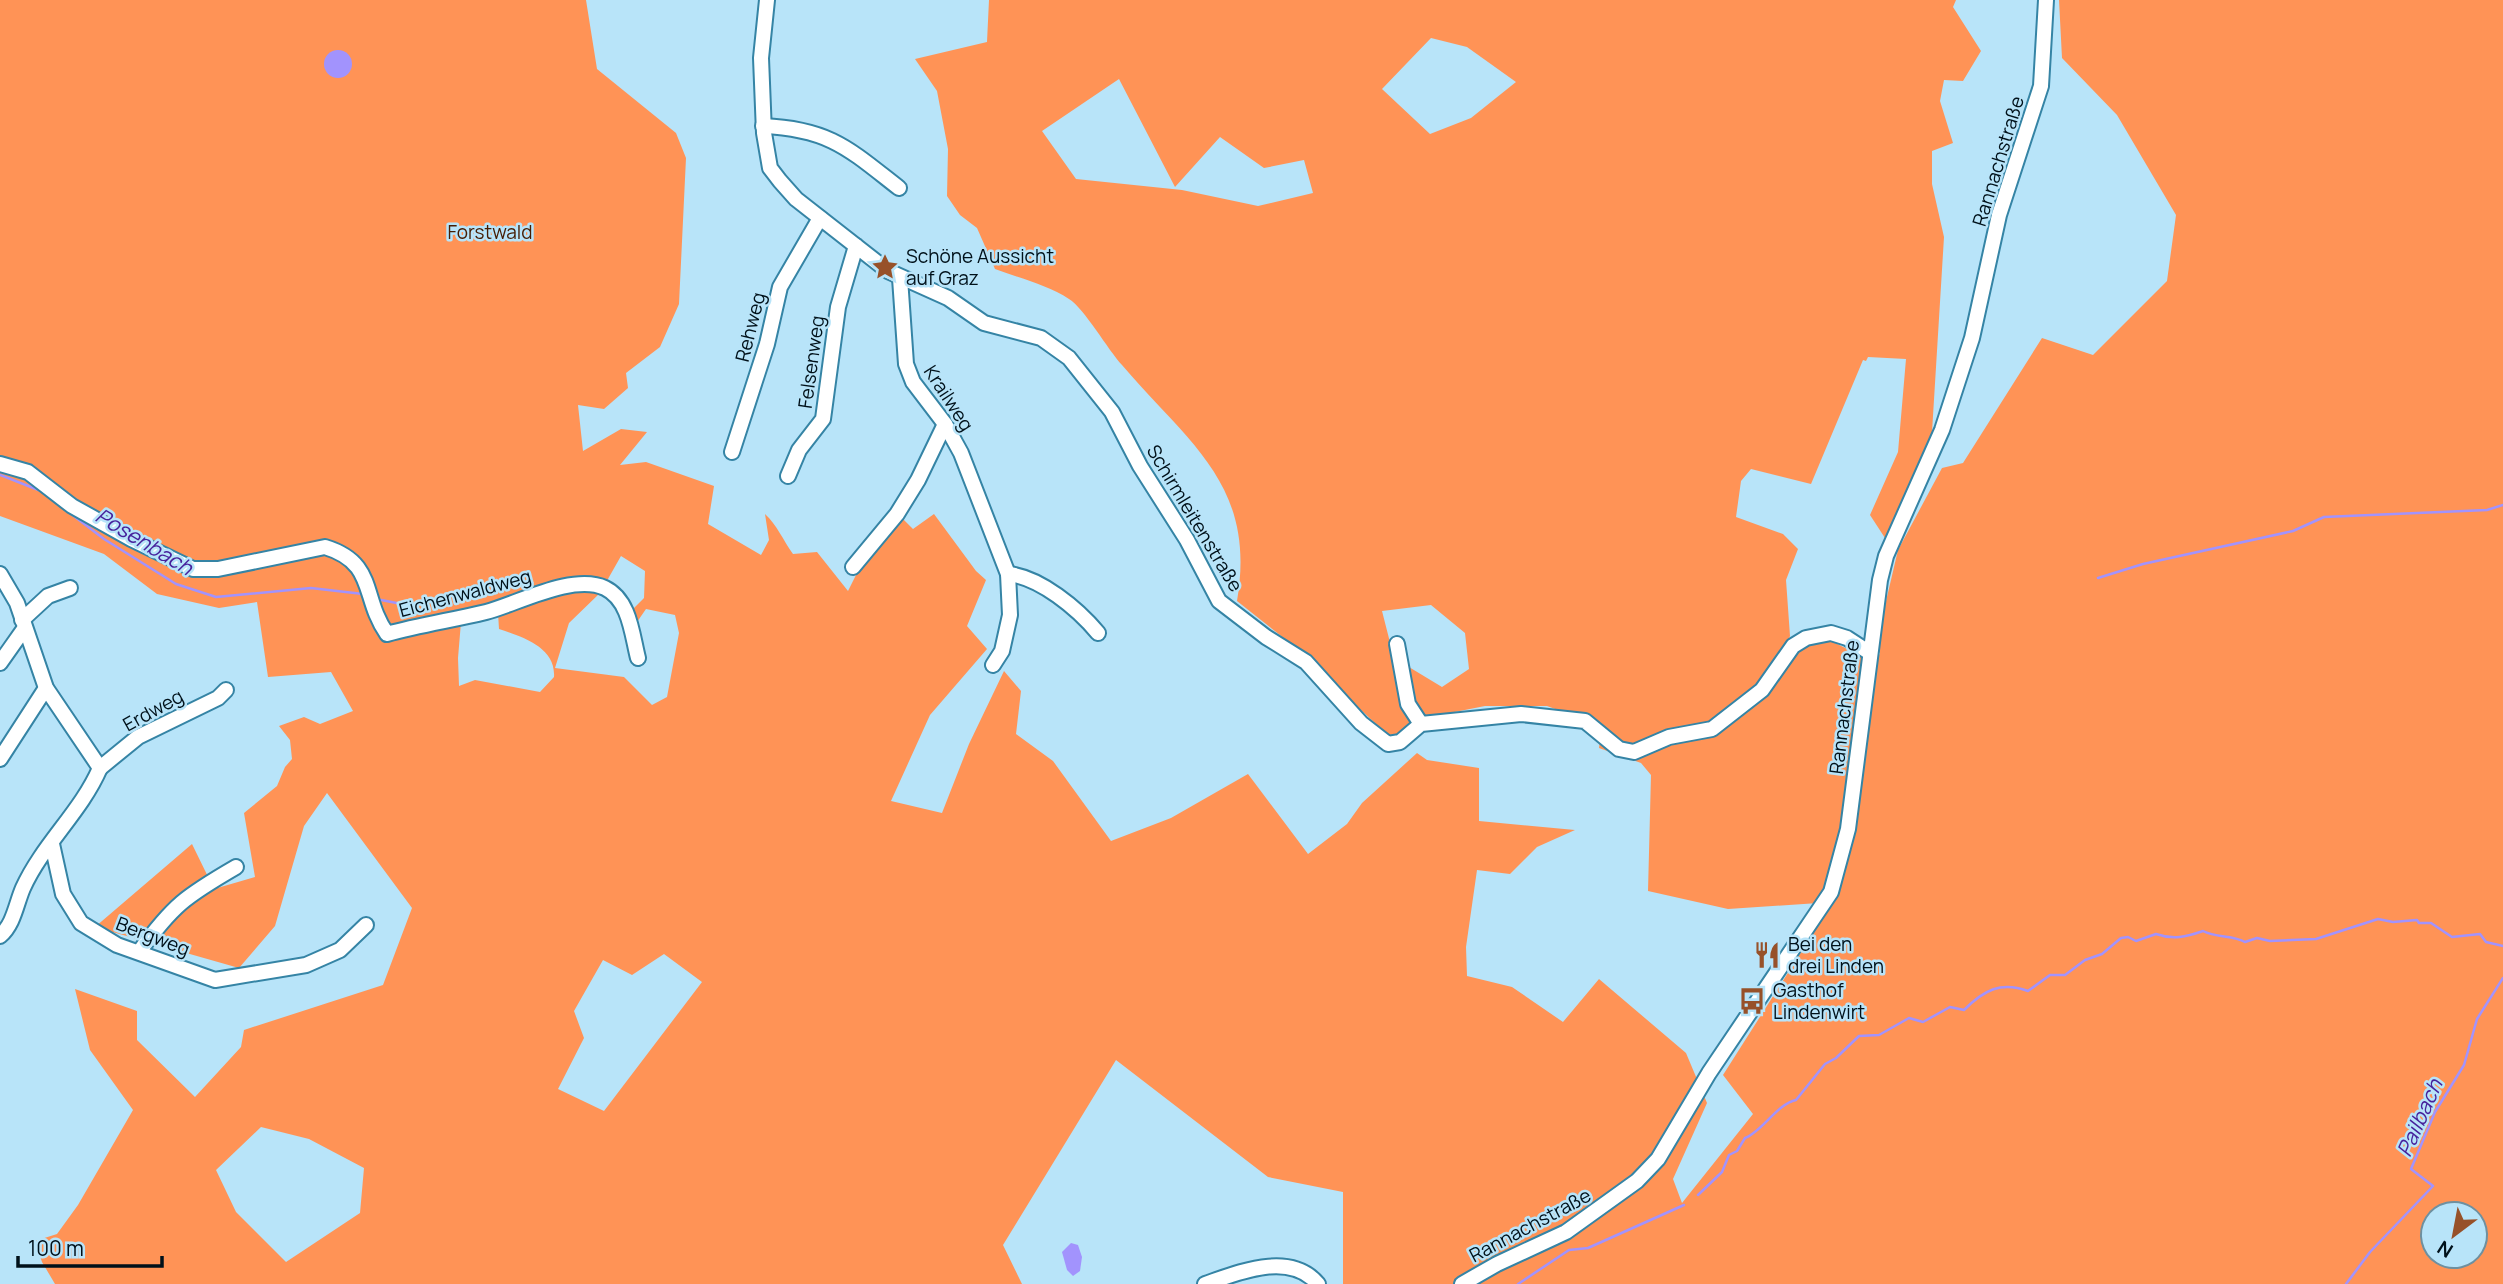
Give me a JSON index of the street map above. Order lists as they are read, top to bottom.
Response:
{
  "streets": {
    "street": [
      "Rannachstraße",
      "Rehweg",
      "Felsenweg",
      "Krailweg",
      "Schirmleitenstraße",
      "Eichenwaldweg",
      "Erdweg",
      "Bergweg"
    ]
  },
  "crossings": [
    ["Rannachstraße", "Schirmleitenstraße"],
    ["Rehweg", "Schirmleitenstraße"],
    ["Felsenweg", "Schirmleitenstraße"],
    ["Krailweg", "Schirmleitenstraße"]
  ],
  "water": ["Posenbach", "Pailbach"],
  "parks": ["Forstwald"],
  "places": {
    "place": ["Schöne Aussicht auf Graz"],
    "restaurant": ["Bei den drei Linden"],
    "bus stop": ["Gasthof Lindenwirt"]
  },
  "scale_bar": "100 m",
  "north": "bottom left"
}
